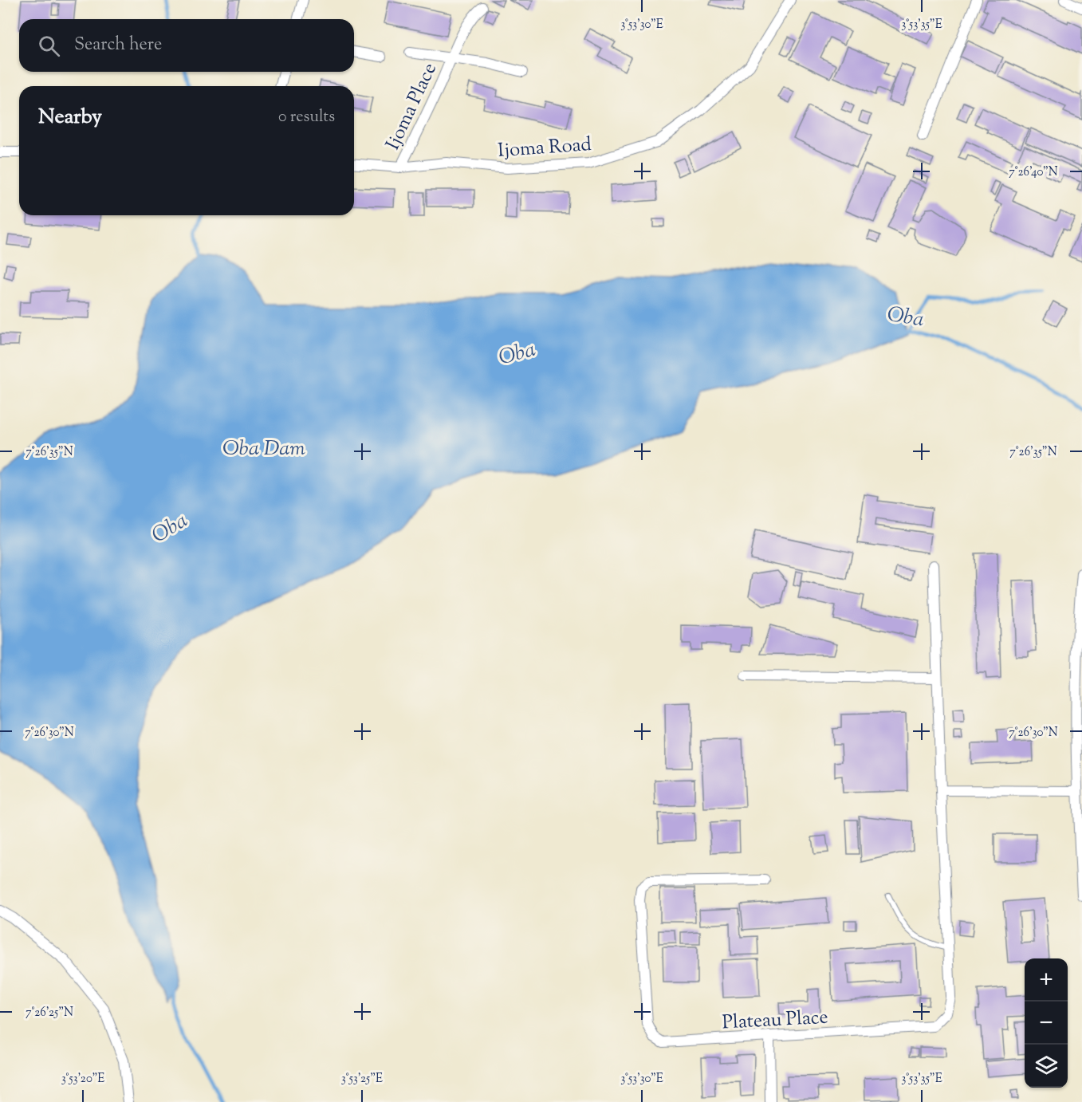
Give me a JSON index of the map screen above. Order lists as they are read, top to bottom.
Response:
{
  "streets": {
    "street": ["Ijoma Place", "Ijoma Road", "Plateau Place"]
  },
  "crossings": [
    ["Ijoma Place", "Ijoma Road"]
  ],
  "water": ["Oba", "Oba Dam"],
  "page": {
    "search": "Search here",
    "heading": ["Nearby", "0 results"],
    "map_buttons": ["+", "−"]
  },
  "coordinates": [
    "3°53'30\"E",
    "3°53'35\"E",
    "7°26'40\"N",
    "7°26'35\"N",
    "7°26'30\"N",
    "7°26'25\"N",
    "3°53'20\"E",
    "3°53'25\"E"
  ]
}
